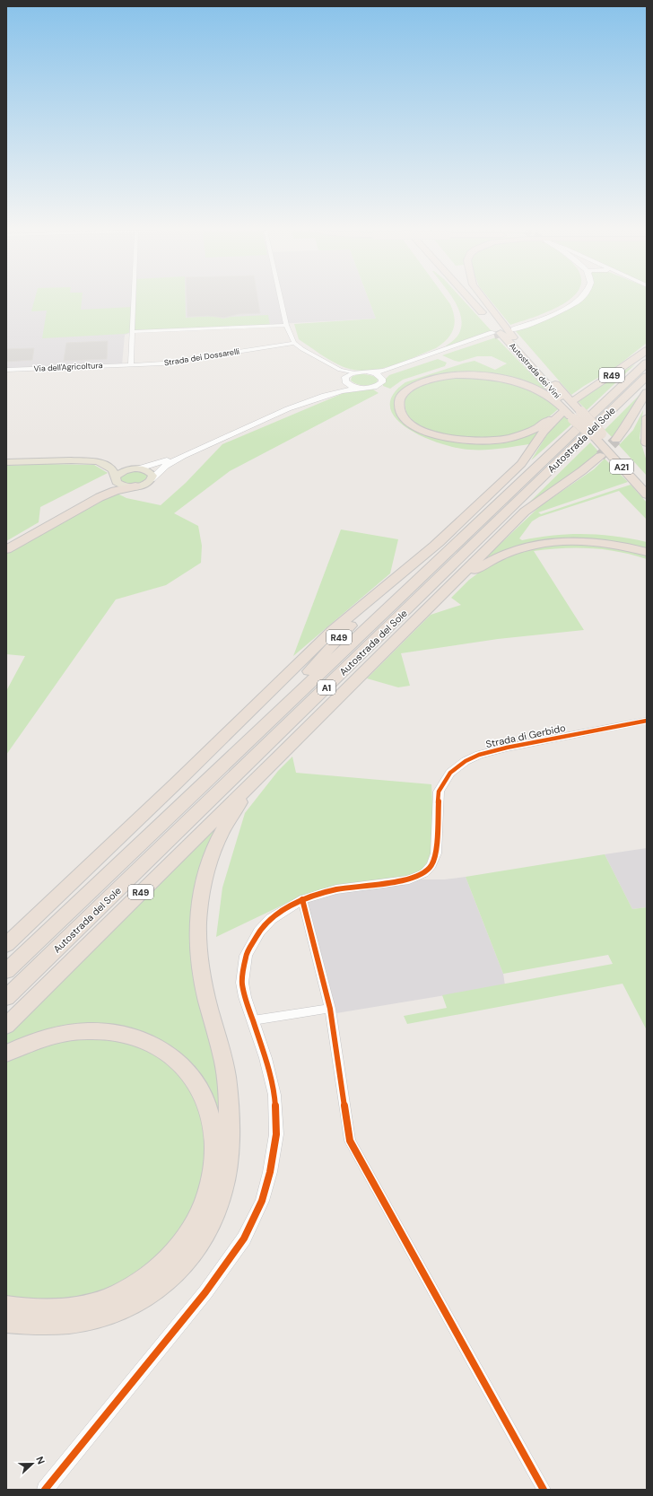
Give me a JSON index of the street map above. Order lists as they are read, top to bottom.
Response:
{
  "streets": {
    "highway": [
      "Autostrada dei Vini",
      "R49",
      "Autostrada del Sole",
      "A21",
      "A1"
    ],
    "street": ["Strada dei Dossarelli", "Via dell'Agricoltura", "Strada di Gerbido"]
  },
  "crossings": [
    ["Strada dei Dossarelli", "Via dell'Agricoltura"],
    ["Autostrada dei Vini", "R49"],
    ["R49", "Autostrada del Sole"]
  ],
  "north": "right"
}
